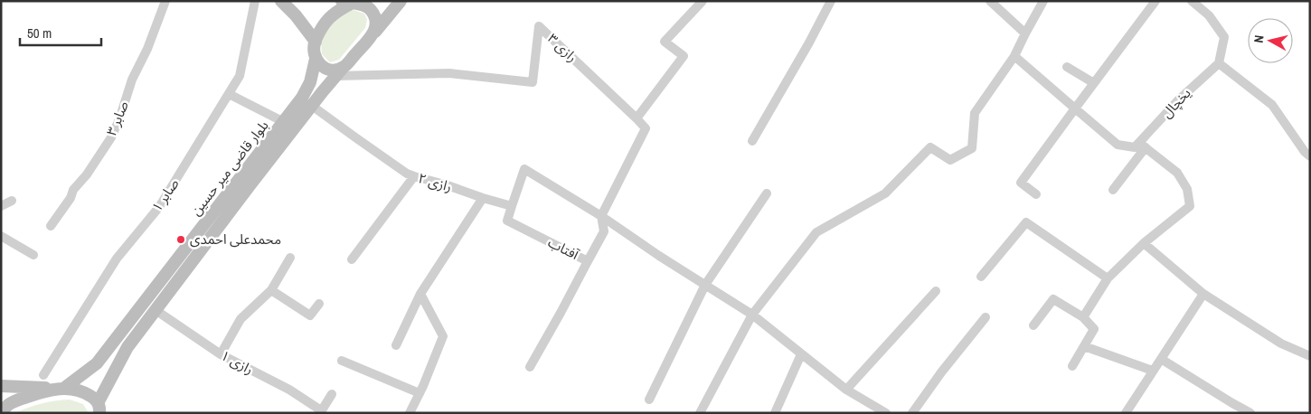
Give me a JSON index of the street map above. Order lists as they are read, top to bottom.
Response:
{
  "streets": {
    "main road": ["بلوار قاضی میر حسین"],
    "street": [
      "رازی ۳",
      "یخچال",
      "صابر ۳",
      "رازی ۲",
      "صابر ۱",
      "آفتاب",
      "رازی ۱"
    ]
  },
  "crossings": [
    ["رازی ۳", "بلوار قاضی میر حسین"],
    ["بلوار قاضی میر حسین", "رازی ۲"],
    ["بلوار قاضی میر حسین", "رازی ۱"],
    ["رازی ۲", "آفتاب"]
  ],
  "places": ["محمدعلی احمدی"],
  "scale_bar": "50 m",
  "north": "left"
}
